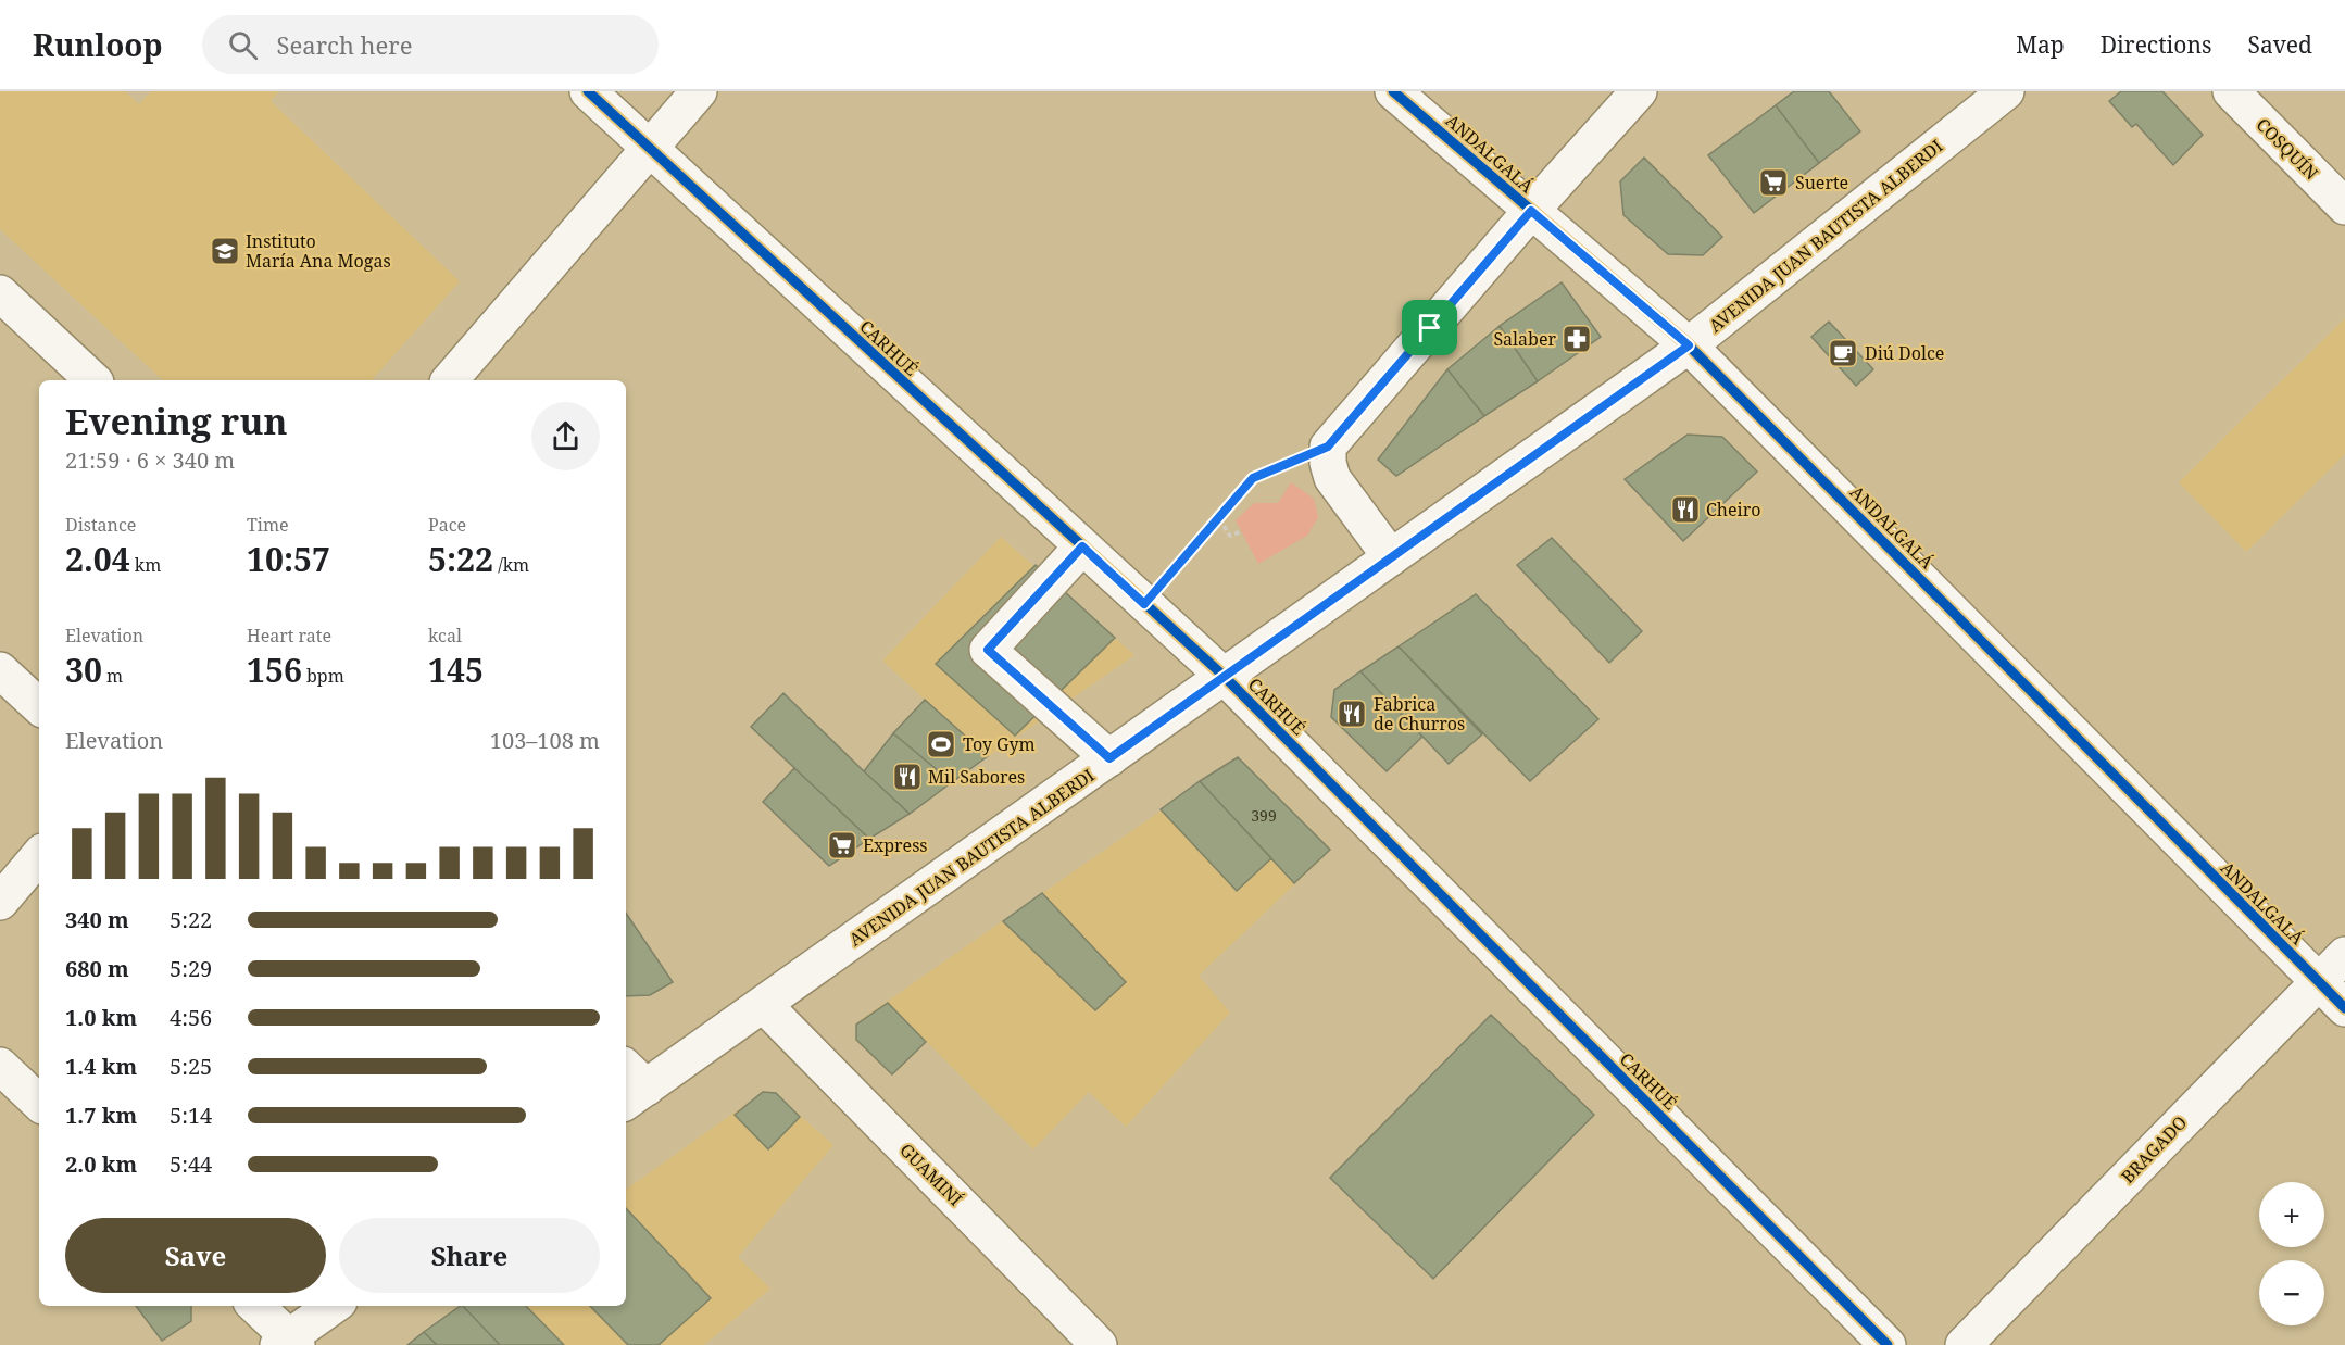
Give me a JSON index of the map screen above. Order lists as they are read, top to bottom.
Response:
{
  "streets": {
    "street": [
      "COSQUÍN",
      "ANDALGALÁ",
      "AVENIDA JUAN BAUTISTA ALBERDI",
      "CARHUÉ",
      "BRAGADO",
      "GUAMINÍ"
    ]
  },
  "crossings": [
    ["ANDALGALÁ", "AVENIDA JUAN BAUTISTA ALBERDI"],
    ["ANDALGALÁ", "BRAGADO"],
    ["AVENIDA JUAN BAUTISTA ALBERDI", "CARHUÉ"],
    ["AVENIDA JUAN BAUTISTA ALBERDI", "GUAMINÍ"]
  ],
  "places": {
    "supermarket": ["Suerte", "Express"],
    "school or university": ["Instituto María Ana Mogas"],
    "pharmacy": ["Salaber"],
    "cafe": ["Diú Dolce"],
    "restaurant": ["Cheiro", "Fabrica de Churros", "Mil Sabores"],
    "sports": ["Toy Gym"]
  },
  "house_numbers": ["399"],
  "page": {
    "header": "Runloop",
    "search": "Search here",
    "nav": ["Map", "Directions", "Saved"],
    "heading": ["Evening run", "21:59 · 6 × 340 m"],
    "stats": [
      ["Distance", "2.04 km"],
      ["Time", "10:57"],
      ["Pace", "5:22 /km"],
      ["Elevation", "30 m"],
      ["Heart rate", "156 bpm"],
      ["kcal", "145"]
    ],
    "chart": ["Elevation", "103–108 m"],
    "list": [
      {
        "name": "340 m",
        "note": "5:22"
      },
      {
        "name": "680 m",
        "note": "5:29"
      },
      {
        "name": "1.0 km",
        "note": "4:56"
      },
      {
        "name": "1.4 km",
        "note": "5:25"
      },
      {
        "name": "1.7 km",
        "note": "5:14"
      },
      {
        "name": "2.0 km",
        "note": "5:44"
      }
    ],
    "map_buttons": ["+", "−"],
    "buttons": ["Save", "Share"]
  }
}
